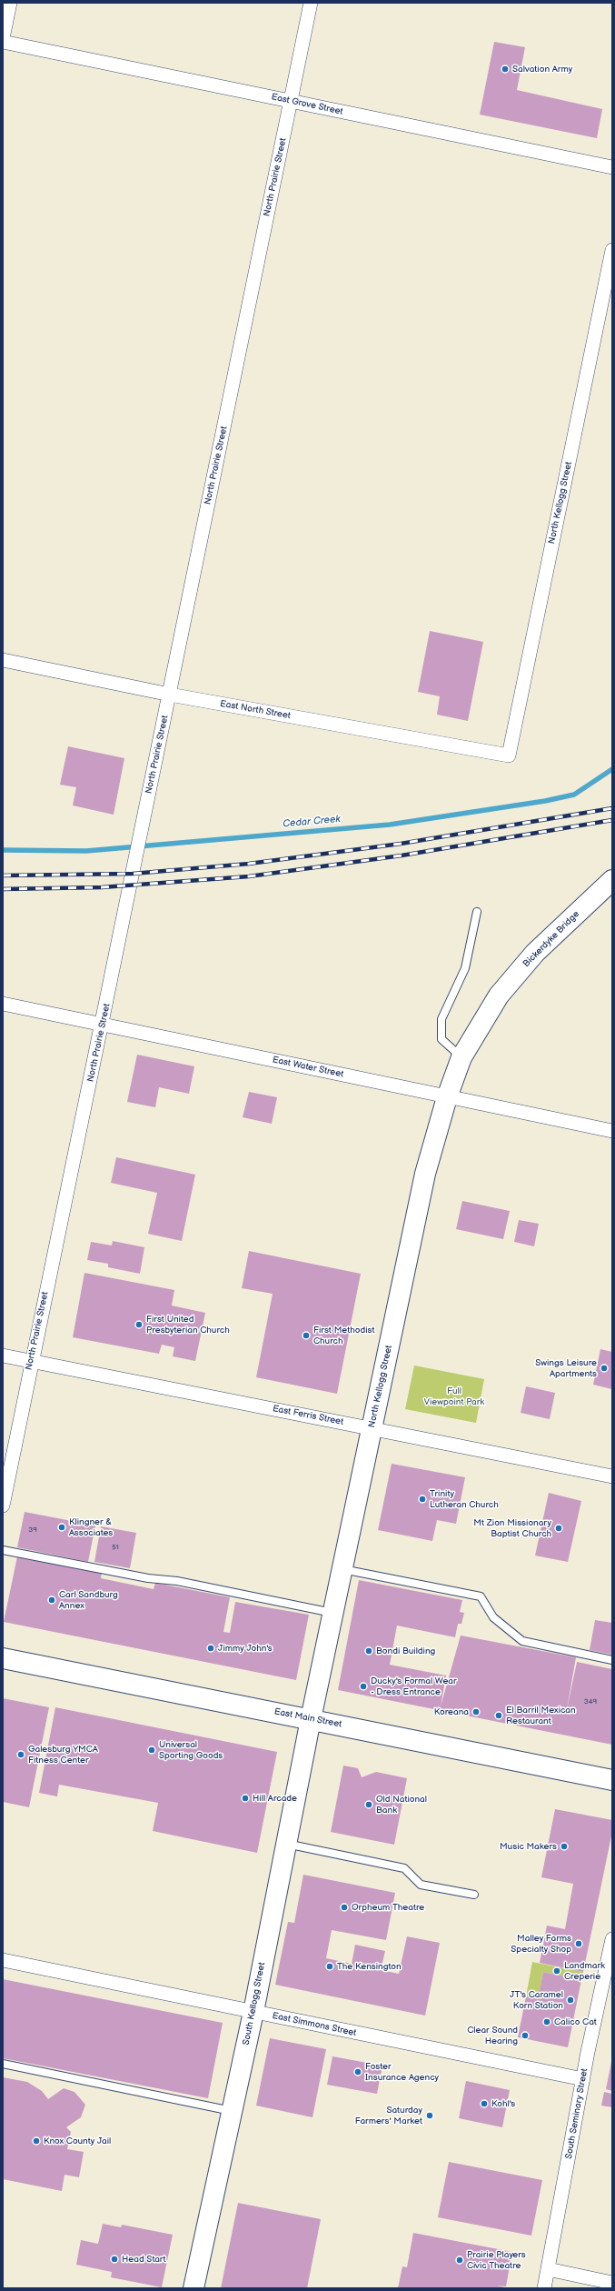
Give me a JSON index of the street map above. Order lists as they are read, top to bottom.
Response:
{
  "streets": {
    "main road": [
      "North Kellogg Street",
      "Bickerdyke Bridge",
      "East Main Street",
      "South Kellogg Street"
    ],
    "street": [
      "East Grove Street",
      "North Prairie Street",
      "East North Street",
      "East Water Street",
      "East Ferris Street",
      "East Simmons Street",
      "South Seminary Street"
    ]
  },
  "crossings": [
    ["East Grove Street", "North Prairie Street"],
    ["North Prairie Street", "East North Street"],
    ["North Prairie Street", "East Water Street"],
    ["North Prairie Street", "East Ferris Street"],
    ["North Kellogg Street", "East North Street"],
    ["North Kellogg Street", "Bickerdyke Bridge"],
    ["North Kellogg Street", "East Water Street"],
    ["North Kellogg Street", "East Ferris Street"],
    ["North Kellogg Street", "East Main Street"],
    ["North Kellogg Street", "South Kellogg Street"],
    ["East Main Street", "South Kellogg Street"],
    ["South Kellogg Street", "East Simmons Street"],
    ["East Simmons Street", "South Seminary Street"]
  ],
  "water": ["Cedar Creek"],
  "parks": ["Full Viewpoint Park"],
  "places": [
    "Salvation Army",
    "First United Presbyterian Church",
    "First Methodist Church",
    "Swings Leisure Apartments",
    "Trinity Lutheran Church",
    "Klingner & Associates",
    "Mt Zion Missionary Baptist Church",
    "Carl Sandburg Annex",
    "Jimmy John's",
    "Bondi Building",
    "Ducky's Formal Wear - Dress Entrance",
    "Koreana",
    "El Barril Mexican Restaurant",
    "Universal Sporting Goods",
    "Galesburg YMCA Fitness Center",
    "Hill Arcade",
    "Old National Bank",
    "Music Makers",
    "Orpheum Theatre",
    "Malley Farms Specialty Shop",
    "The Kensington",
    "Landmark Creperie",
    "JT's Caramel Korn Station",
    "Calico Cat",
    "Clear Sound Hearing",
    "Foster Insurance Agency",
    "Kohl's",
    "Saturday Farmers' Market",
    "Knox County Jail",
    "Head Start",
    "Prairie Players Civic Theatre"
  ],
  "house_numbers": ["39", "51", "349"]
}
